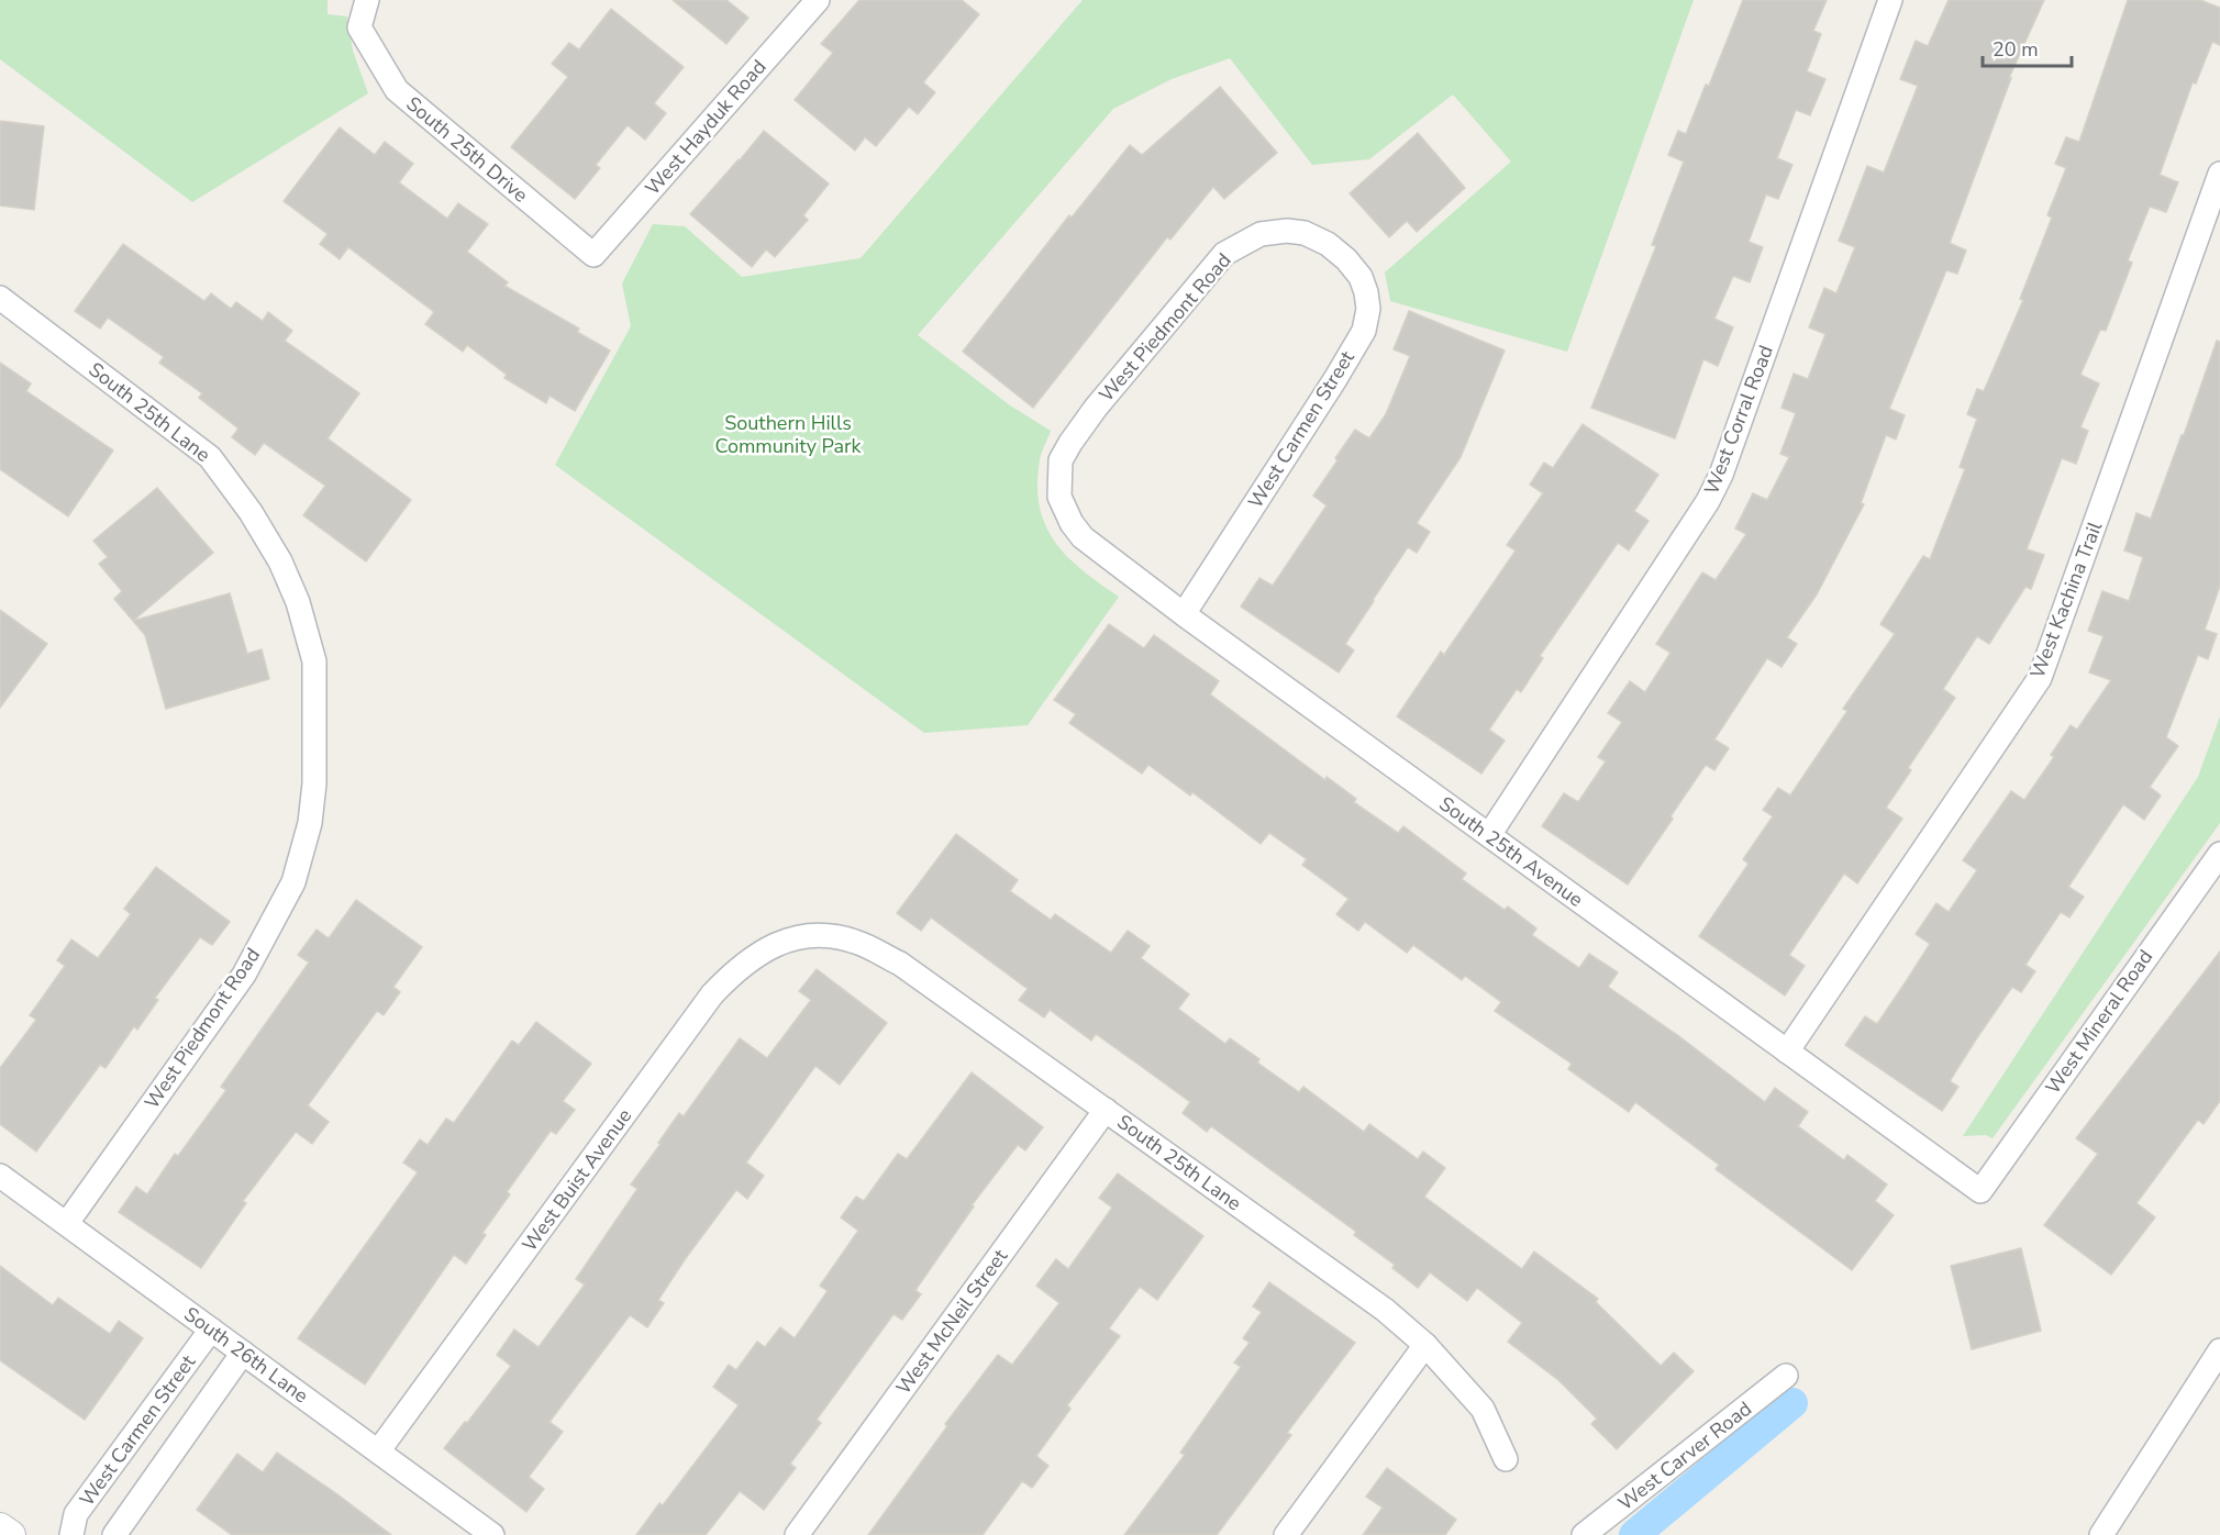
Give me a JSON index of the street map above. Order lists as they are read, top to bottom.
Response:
{
  "streets": {
    "street": [
      "West Hayduk Road",
      "South 25th Drive",
      "West Piedmont Road",
      "South 25th Lane",
      "West Corral Road",
      "West Carmen Street",
      "West Kachina Trail",
      "South 25th Avenue",
      "West Mineral Road",
      "West Buist Avenue",
      "West McNeil Street",
      "South 26th Lane",
      "West Carver Road"
    ]
  },
  "crossings": [
    ["West Hayduk Road", "South 25th Drive"],
    ["West Piedmont Road", "South 25th Lane"],
    ["West Piedmont Road", "West Carmen Street"],
    ["West Piedmont Road", "South 25th Avenue"],
    ["West Piedmont Road", "South 26th Lane"],
    ["South 25th Lane", "West Buist Avenue"],
    ["South 25th Lane", "West McNeil Street"],
    ["West Corral Road", "South 25th Avenue"],
    ["West Carmen Street", "South 25th Avenue"],
    ["West Carmen Street", "South 26th Lane"],
    ["West Kachina Trail", "South 25th Avenue"],
    ["South 25th Avenue", "West Mineral Road"],
    ["West Buist Avenue", "South 26th Lane"]
  ],
  "parks": ["Southern Hills Community Park"],
  "scale_bar": "20 m"
}
